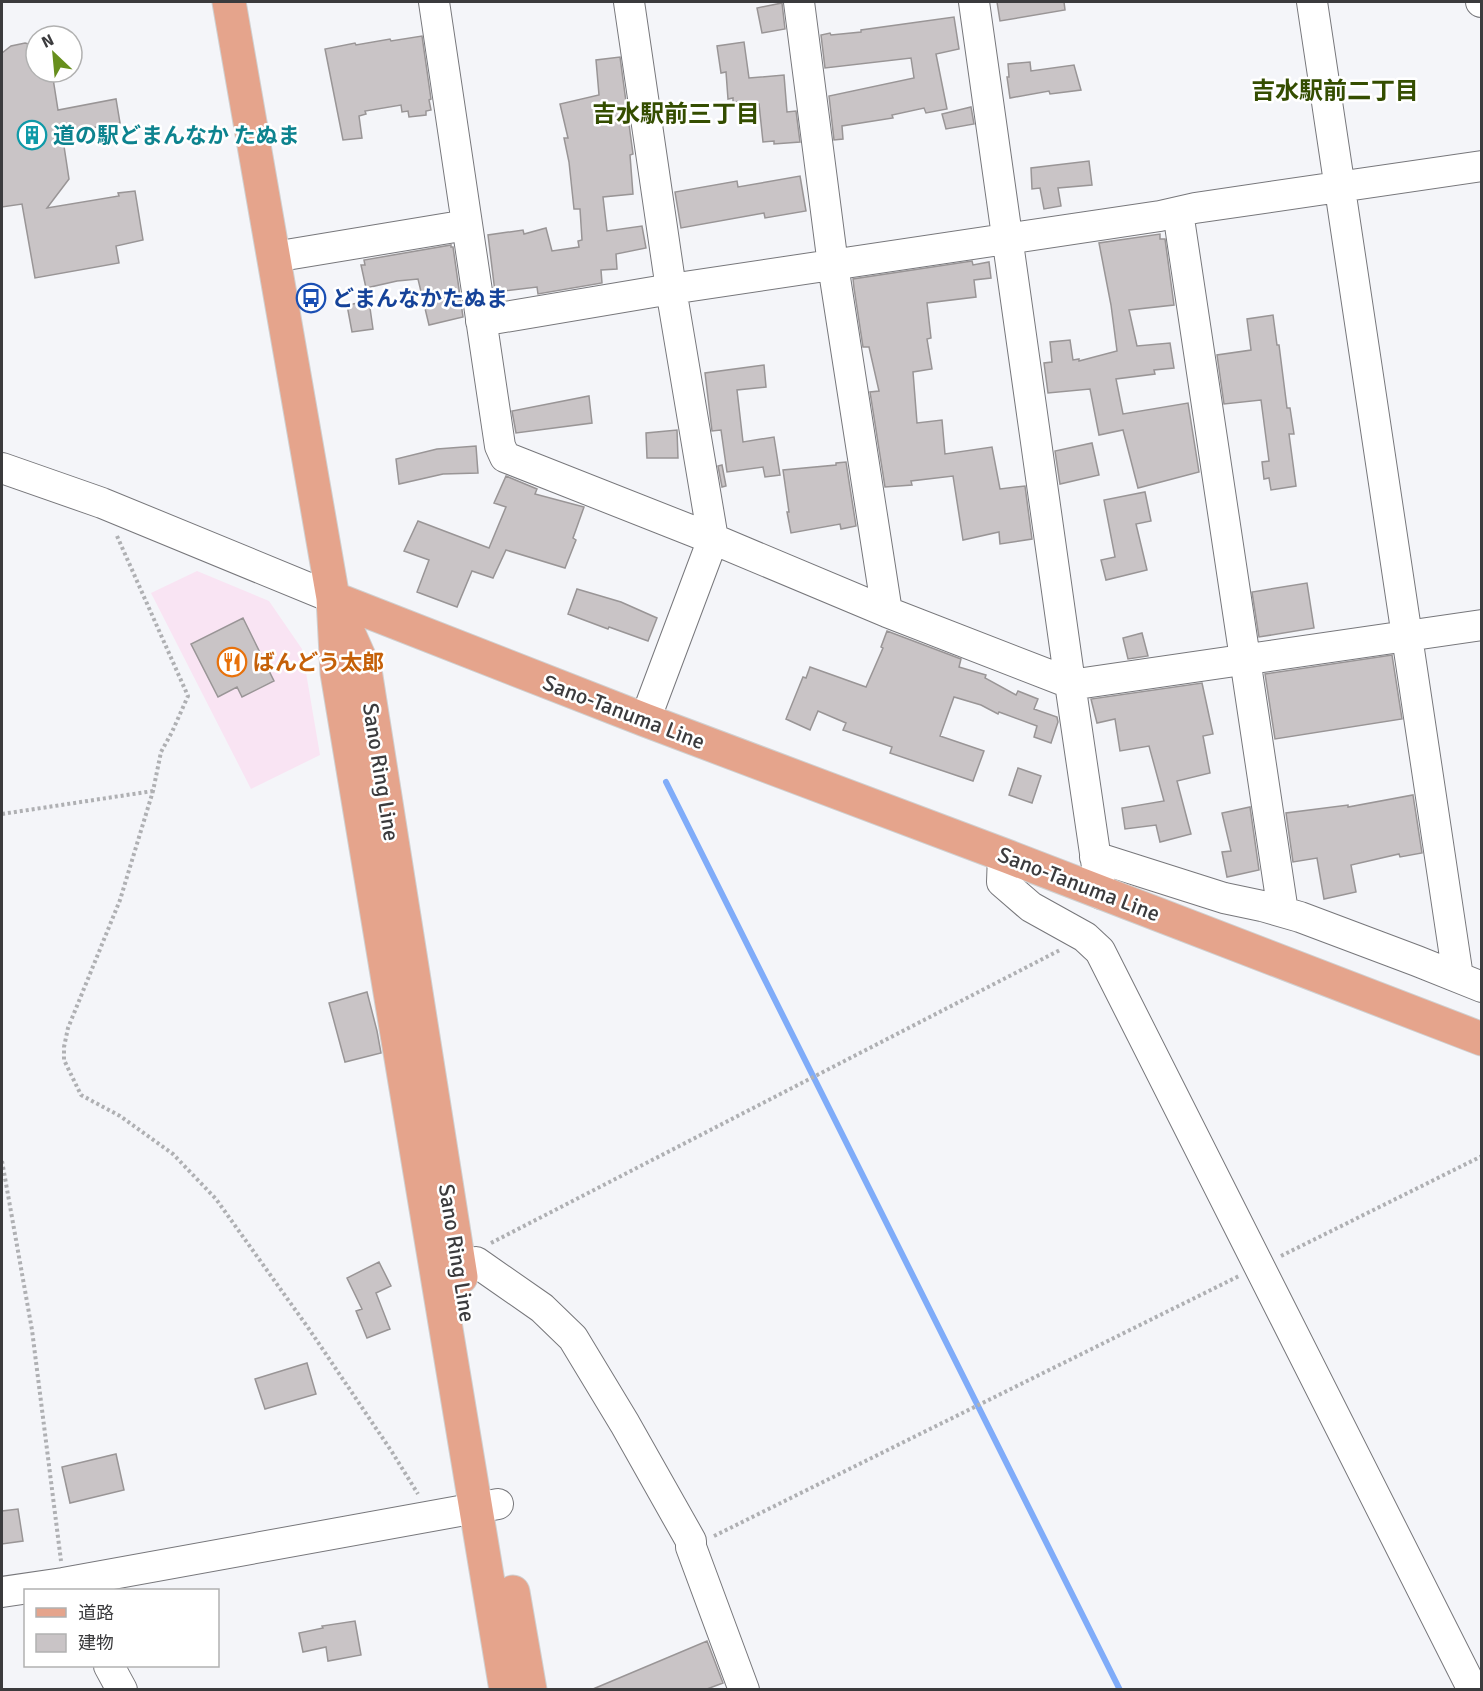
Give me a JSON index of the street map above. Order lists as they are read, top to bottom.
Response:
{
  "streets": {
    "main road": ["Sano-Tanuma Line", "Sano Ring Line"]
  },
  "crossings": [
    ["Sano-Tanuma Line", "Sano Ring Line"]
  ],
  "districts": ["吉水駅前二丁目", "吉水駅前三丁目"],
  "places": {
    "building": ["道の駅どまんなか たぬま"],
    "bus stop": ["どまんなかたぬま"],
    "restaurant": ["ばんどう太郎"]
  },
  "legend": ["道路", "建物"],
  "north": "top left"
}
